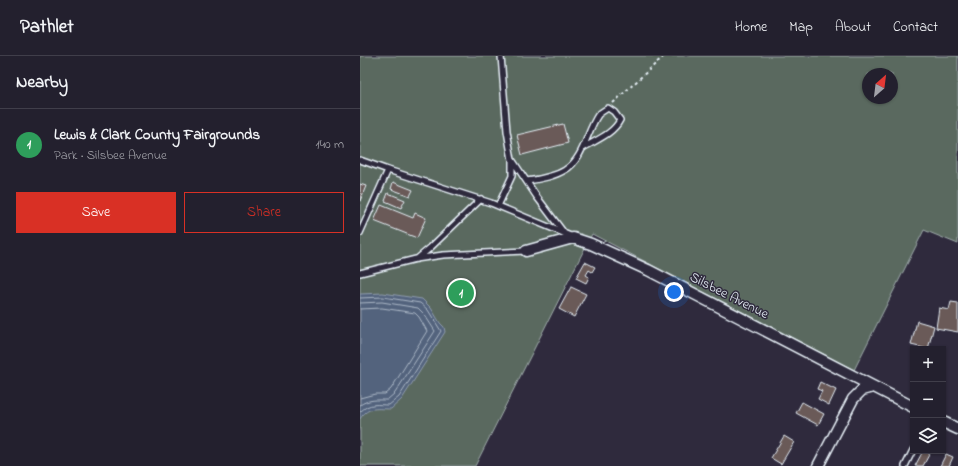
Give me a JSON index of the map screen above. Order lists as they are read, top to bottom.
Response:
{
  "streets": {
    "street": ["Silsbee Avenue"]
  },
  "north": "top right",
  "page": {
    "header": "Pathlet",
    "nav": [
      "Home",
      "Map",
      "About",
      "Contact"
    ],
    "heading": "Nearby",
    "list": [
      {
        "mark": "1",
        "name": "Lewis & Clark County Fairgrounds",
        "note": "Park · Silsbee Avenue",
        "value": "140 m"
      }
    ],
    "buttons": ["Save", "Share"],
    "pins": "1",
    "map_buttons": ["+", "−"]
  }
}
